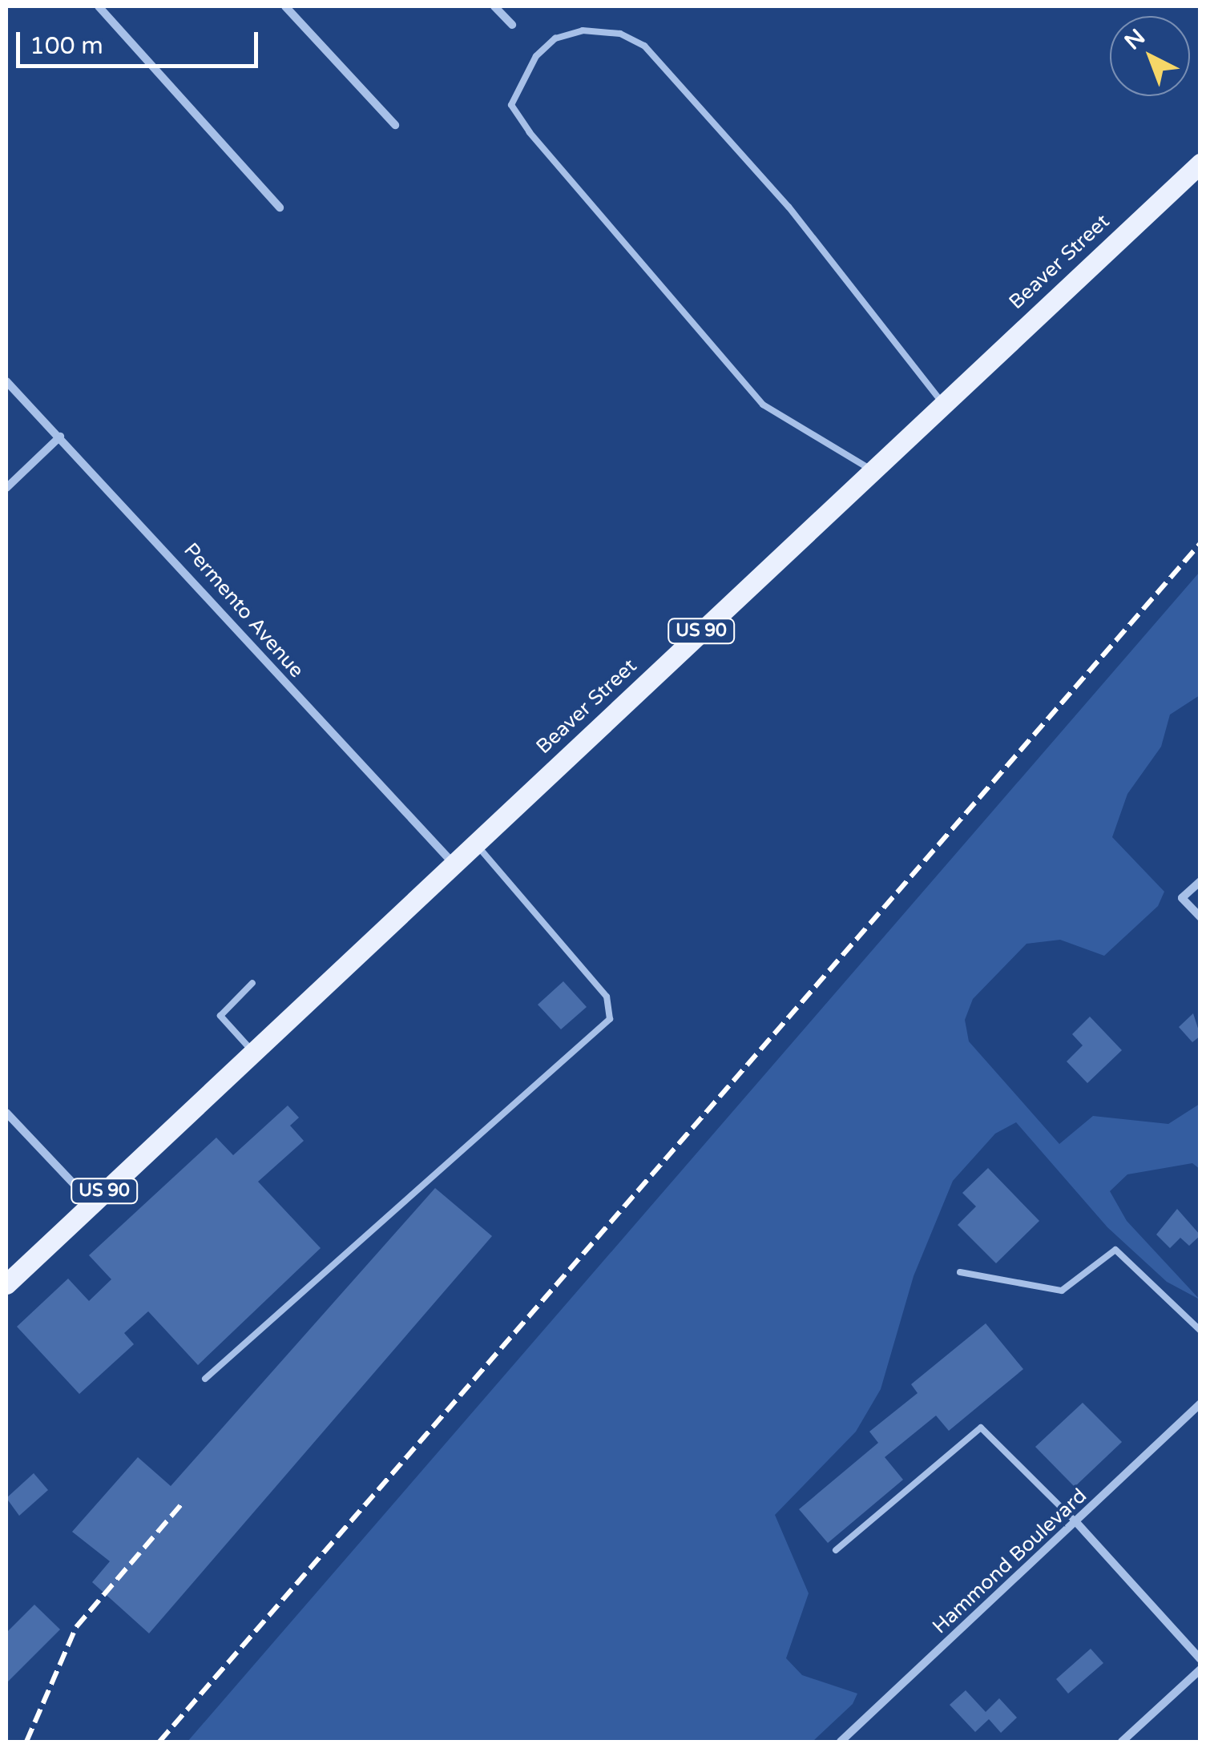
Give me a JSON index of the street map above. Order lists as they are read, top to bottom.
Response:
{
  "streets": {
    "main road": ["Beaver Street", "US 90"],
    "street": ["Permento Avenue", "Hammond Boulevard"]
  },
  "crossings": [
    ["Beaver Street", "Permento Avenue"]
  ],
  "scale_bar": "100 m",
  "north": "top left"
}
